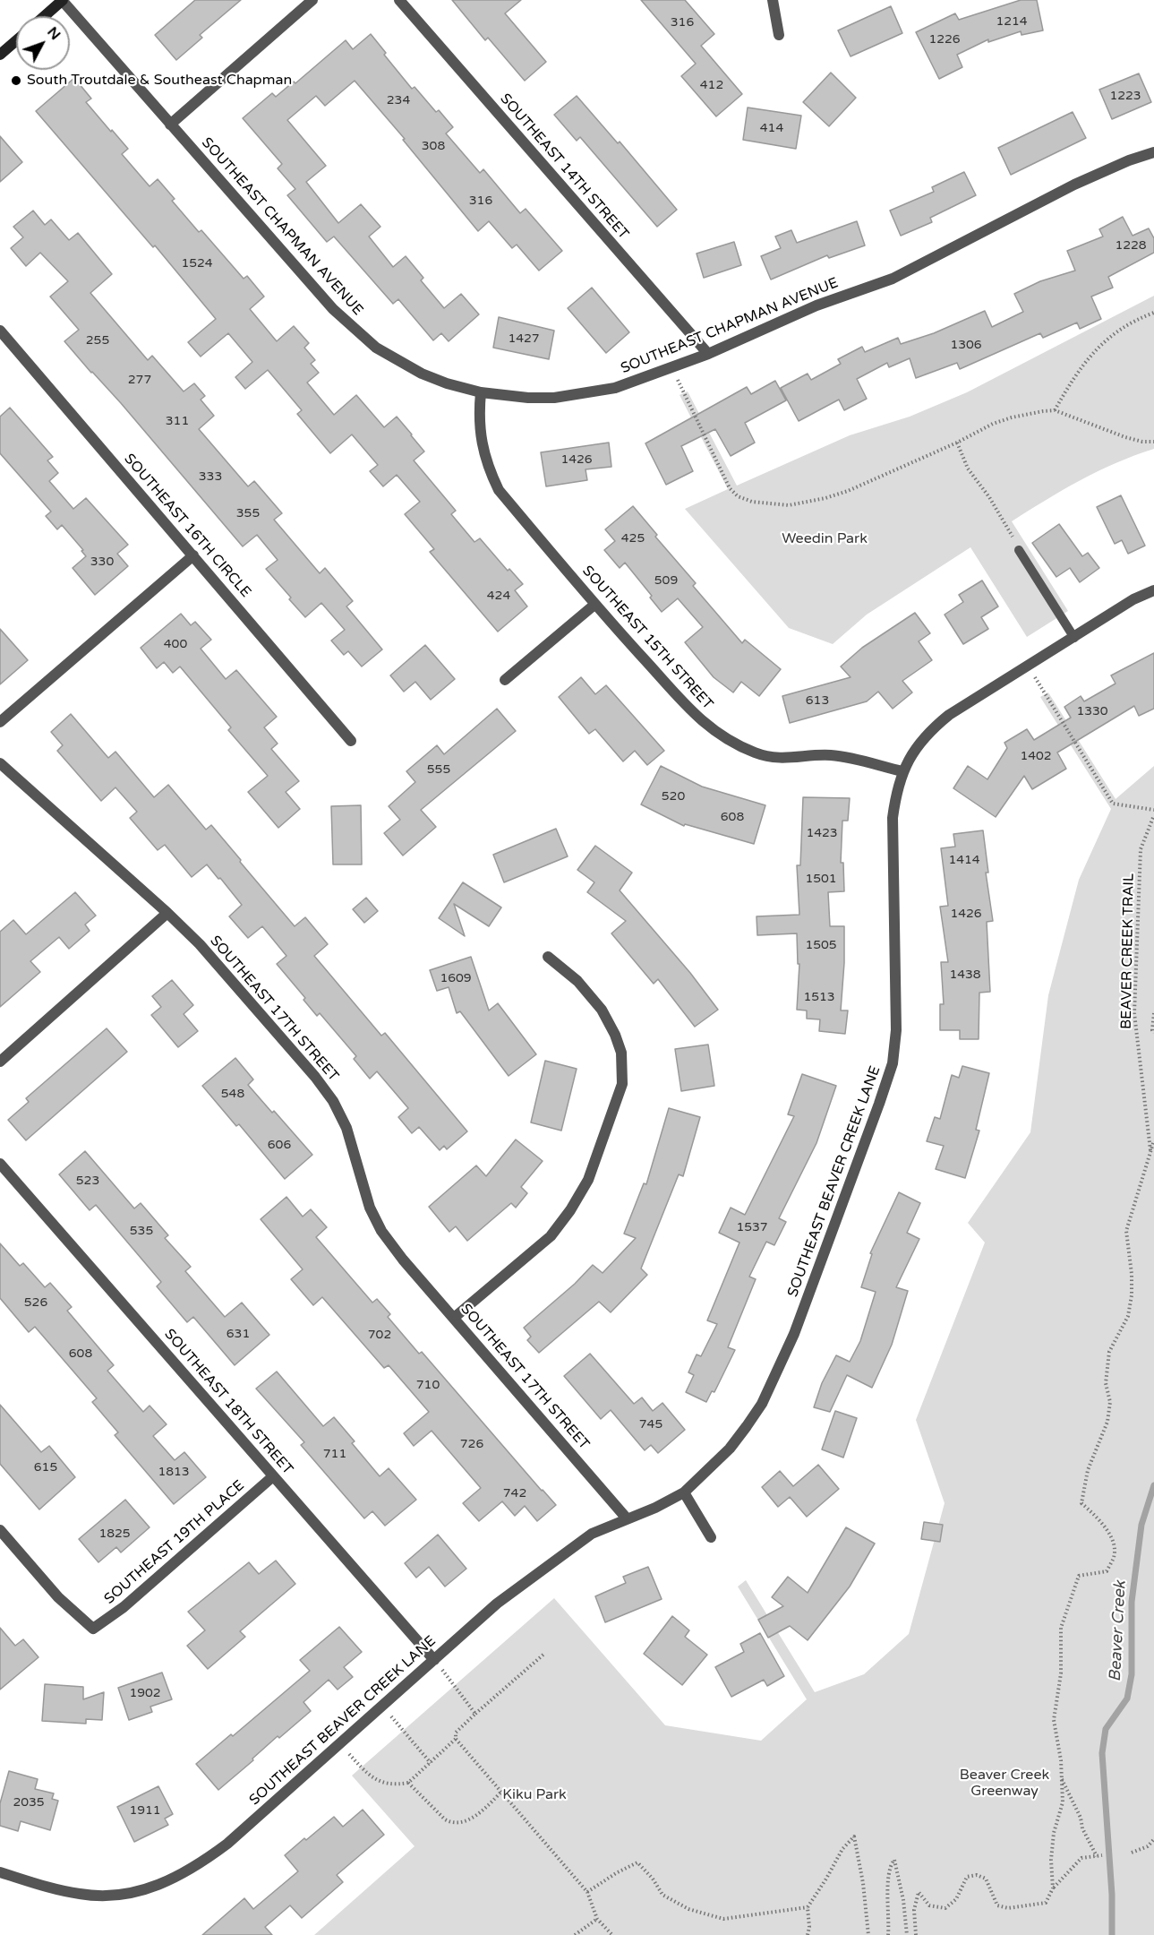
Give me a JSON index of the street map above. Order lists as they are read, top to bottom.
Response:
{
  "streets": {
    "street": [
      "SOUTHEAST 14TH STREET",
      "SOUTHEAST CHAPMAN AVENUE",
      "SOUTHEAST 16TH CIRCLE",
      "SOUTHEAST 15TH STREET",
      "SOUTHEAST 17TH STREET",
      "SOUTHEAST BEAVER CREEK LANE",
      "SOUTHEAST 18TH STREET",
      "SOUTHEAST 19TH PLACE"
    ],
    "path": ["BEAVER CREEK TRAIL"]
  },
  "crossings": [
    ["SOUTHEAST 14TH STREET", "SOUTHEAST CHAPMAN AVENUE"],
    ["SOUTHEAST CHAPMAN AVENUE", "SOUTHEAST 15TH STREET"],
    ["SOUTHEAST 15TH STREET", "SOUTHEAST BEAVER CREEK LANE"],
    ["SOUTHEAST 17TH STREET", "SOUTHEAST BEAVER CREEK LANE"],
    ["SOUTHEAST BEAVER CREEK LANE", "SOUTHEAST 18TH STREET"],
    ["SOUTHEAST 18TH STREET", "SOUTHEAST 19TH PLACE"]
  ],
  "water": ["Beaver Creek"],
  "parks": ["Weedin Park", "Beaver Creek Greenway", "Kiku Park"],
  "places": ["South Troutdale & Southeast Chapman"],
  "house_numbers": [
    "1214",
    "316",
    "1226",
    "412",
    "1223",
    "234",
    "414",
    "308",
    "316",
    "1228",
    "1524",
    "1427",
    "255",
    "1306",
    "277",
    "311",
    "1426",
    "333",
    "355",
    "425",
    "330",
    "509",
    "424",
    "400",
    "613",
    "1330",
    "1402",
    "555",
    "520",
    "608",
    "1423",
    "1414",
    "1501",
    "1426",
    "1505",
    "1438",
    "1609",
    "1513",
    "548",
    "606",
    "523",
    "1537",
    "535",
    "526",
    "631",
    "702",
    "608",
    "710",
    "745",
    "726",
    "711",
    "615",
    "1813",
    "742",
    "1825",
    "1902",
    "2035",
    "1911"
  ],
  "north": "top right"
}
